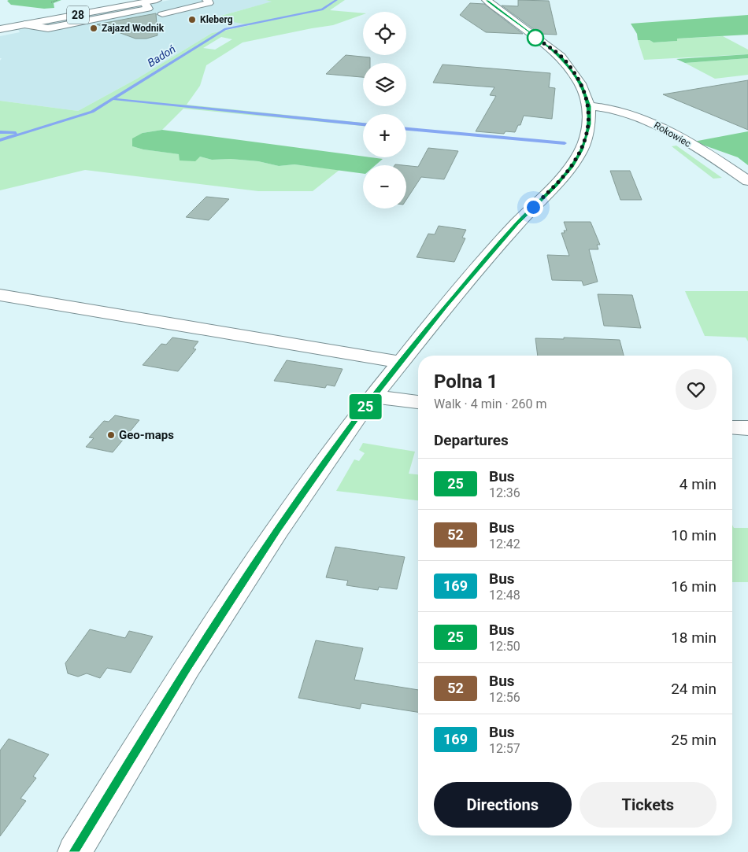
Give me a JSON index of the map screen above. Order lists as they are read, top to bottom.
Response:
{
  "streets": {
    "street": ["Rokowiec"]
  },
  "water": ["Badoń"],
  "places": ["Kleberg", "Zajazd Wodnik", "Geo-maps"],
  "lines": ["bus line 25"],
  "page": {
    "on_map": "25",
    "map_buttons": ["+", "−"],
    "heading": [
      ["Polna 1", "Walk · 4 min · 260 m"],
      "Departures"
    ],
    "list": [
      {
        "mark": "25",
        "name": "Bus",
        "note": "12:36",
        "value": "4 min"
      },
      {
        "mark": "52",
        "name": "Bus",
        "note": "12:42",
        "value": "10 min"
      },
      {
        "mark": "169",
        "name": "Bus",
        "note": "12:48",
        "value": "16 min"
      },
      {
        "mark": "25",
        "name": "Bus",
        "note": "12:50",
        "value": "18 min"
      },
      {
        "mark": "52",
        "name": "Bus",
        "note": "12:56",
        "value": "24 min"
      },
      {
        "mark": "169",
        "name": "Bus",
        "note": "12:57",
        "value": "25 min"
      }
    ],
    "buttons": ["Directions", "Tickets"]
  }
}
